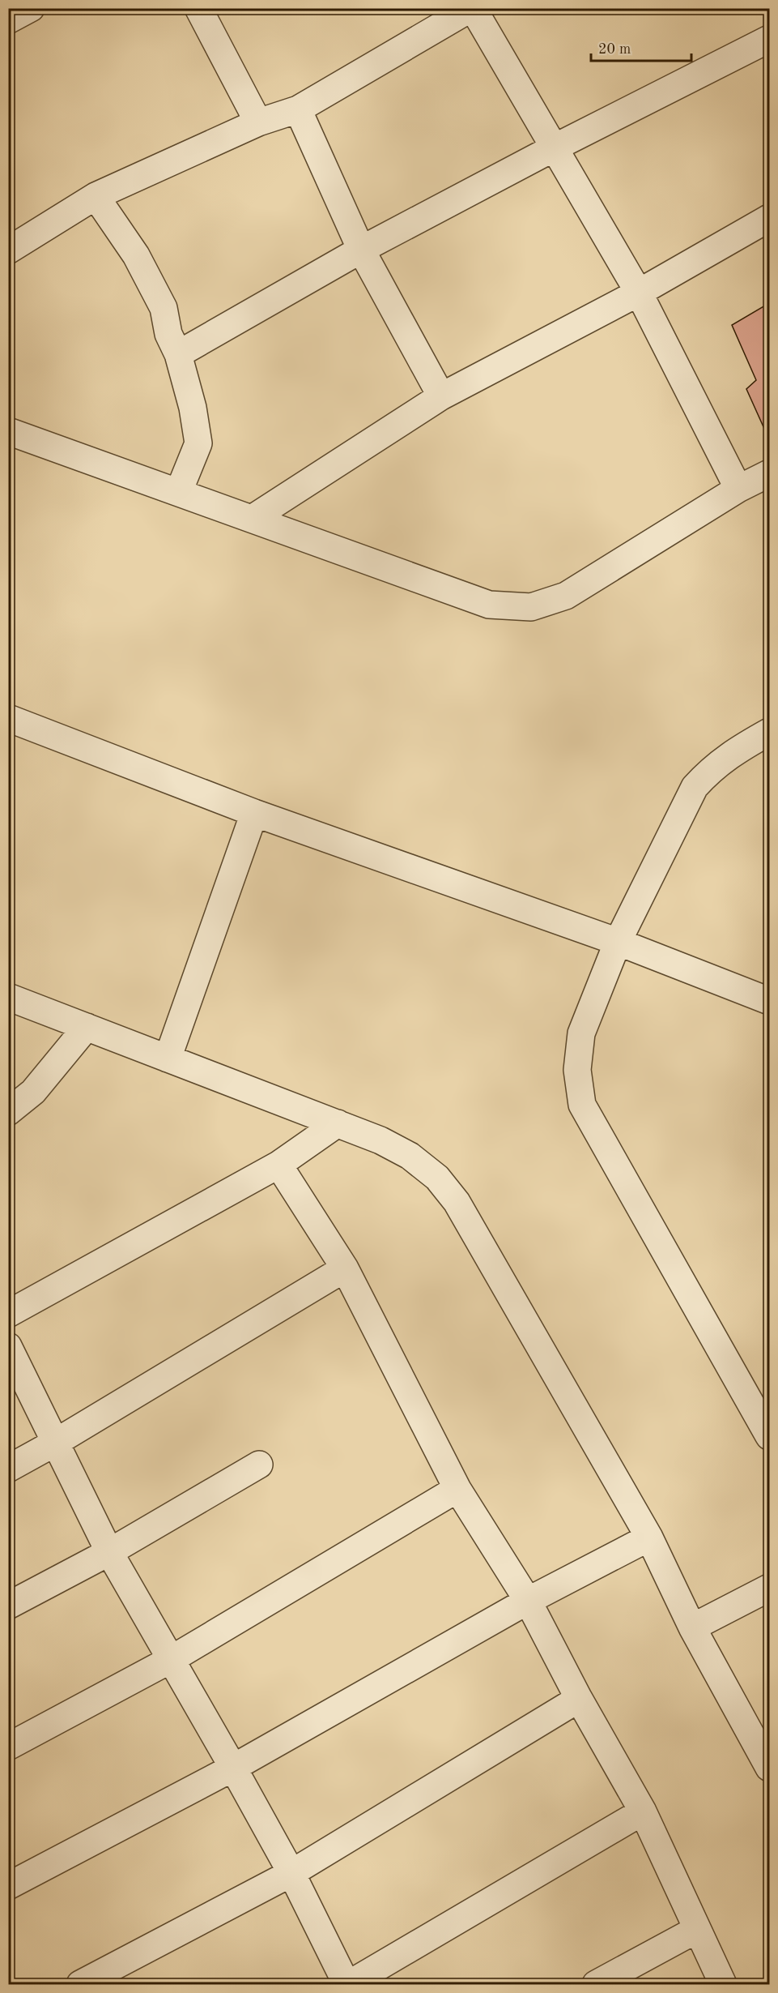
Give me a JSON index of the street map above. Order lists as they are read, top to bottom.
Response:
{
  "scale_bar": "20 m"
}
